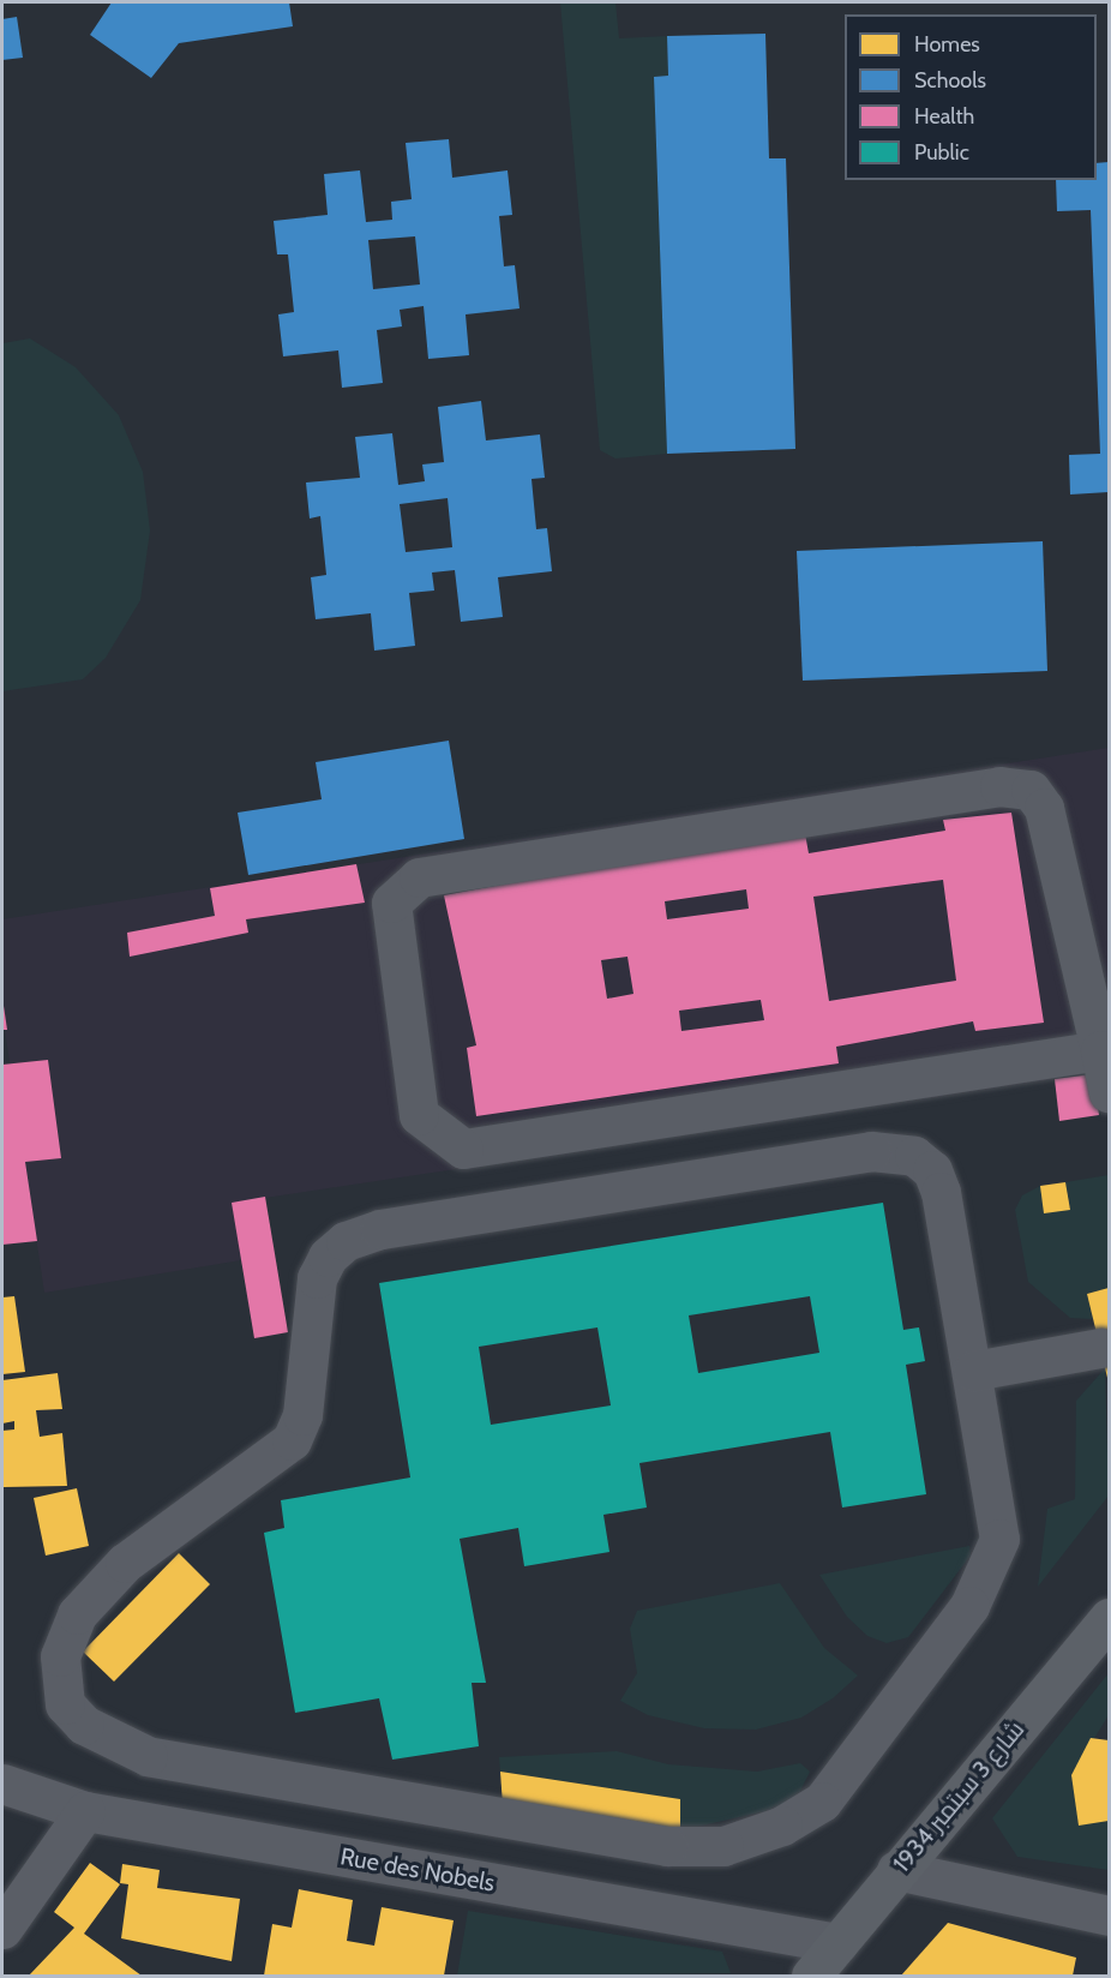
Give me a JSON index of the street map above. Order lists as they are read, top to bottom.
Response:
{
  "streets": {
    "main road": ["شارع 3 سبتمبر 1934"],
    "street": ["Rue des Nobels"]
  },
  "crossings": [
    ["شارع 3 سبتمبر 1934", "Rue des Nobels"]
  ],
  "legend": [
    "Homes",
    "Schools",
    "Health",
    "Public"
  ]
}
